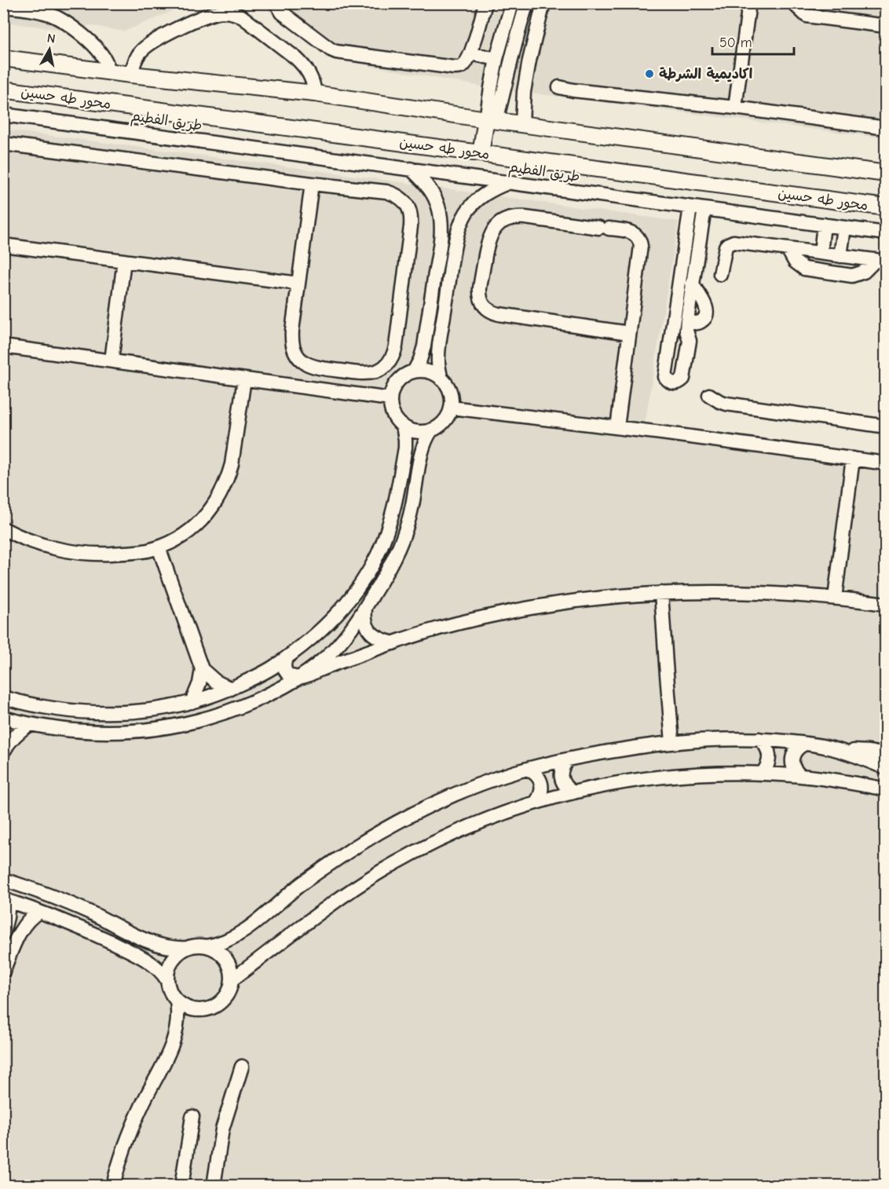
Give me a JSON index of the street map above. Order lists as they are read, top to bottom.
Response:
{
  "streets": {
    "main road": ["محور طه حسين"],
    "street": ["طريق الفطيم"]
  },
  "places": ["اكاديمية الشرطة"],
  "scale_bar": "50 m",
  "north": "top"
}
